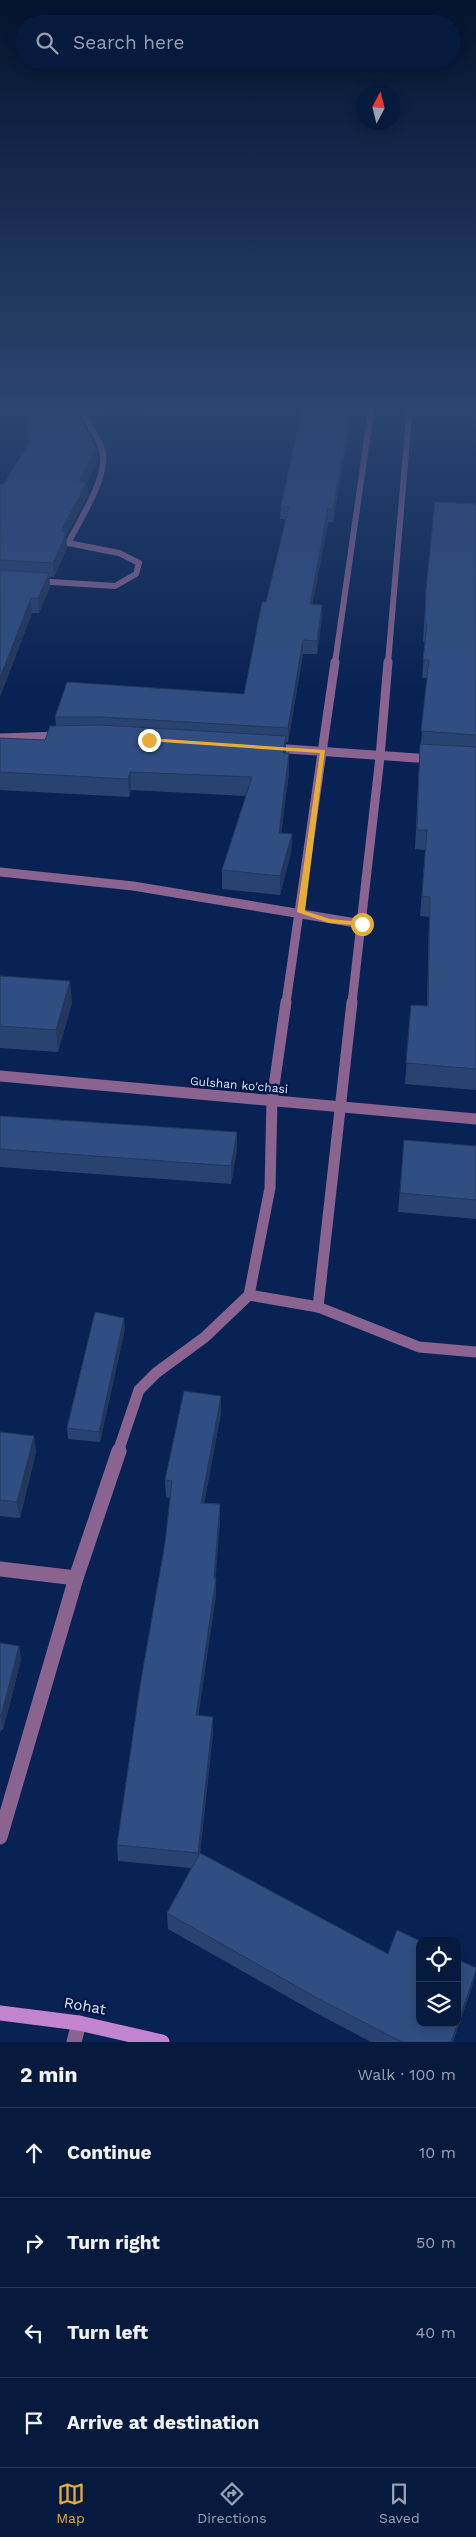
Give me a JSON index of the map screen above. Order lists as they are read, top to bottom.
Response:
{
  "streets": {
    "street": ["Gulshan ko'chasi", "Rohat"]
  },
  "north": "top",
  "page": {
    "search": "Search here",
    "heading": ["2 min", "Walk · 100 m"],
    "list": [
      ["Continue", "10 m"],
      ["Turn right", "50 m"],
      ["Turn left", "40 m"],
      "Arrive at destination"
    ],
    "nav": ["Map", "Directions", "Saved"]
  }
}
